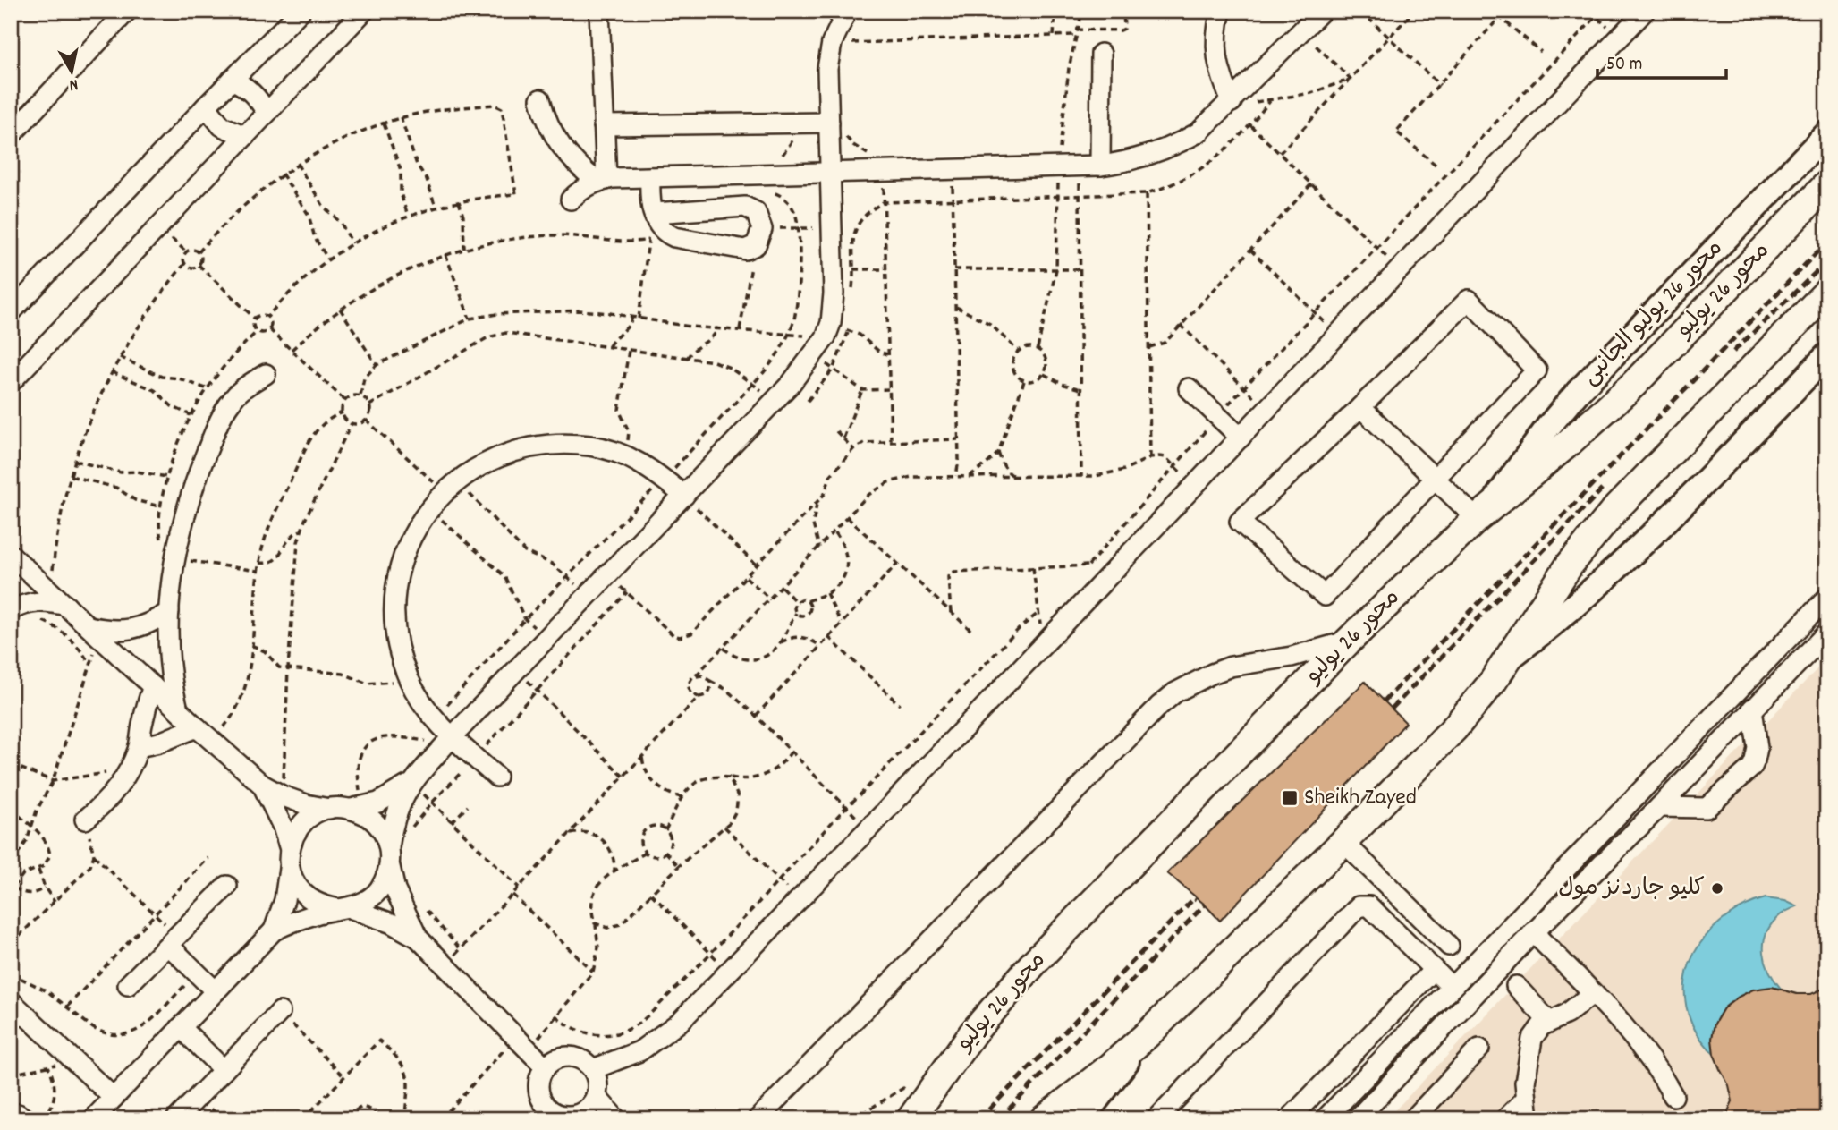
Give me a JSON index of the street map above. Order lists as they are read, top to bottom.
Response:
{
  "streets": {
    "highway": ["محور 26 يوليو"],
    "main road": ["محور 26 يوليو الجانبى"]
  },
  "crossings": [
    ["محور 26 يوليو", "محور 26 يوليو الجانبى"]
  ],
  "places": {
    "transit": ["Sheikh Zayed"],
    "other": ["كليو جاردنز مول"]
  },
  "scale_bar": "50 m",
  "north": "bottom"
}
